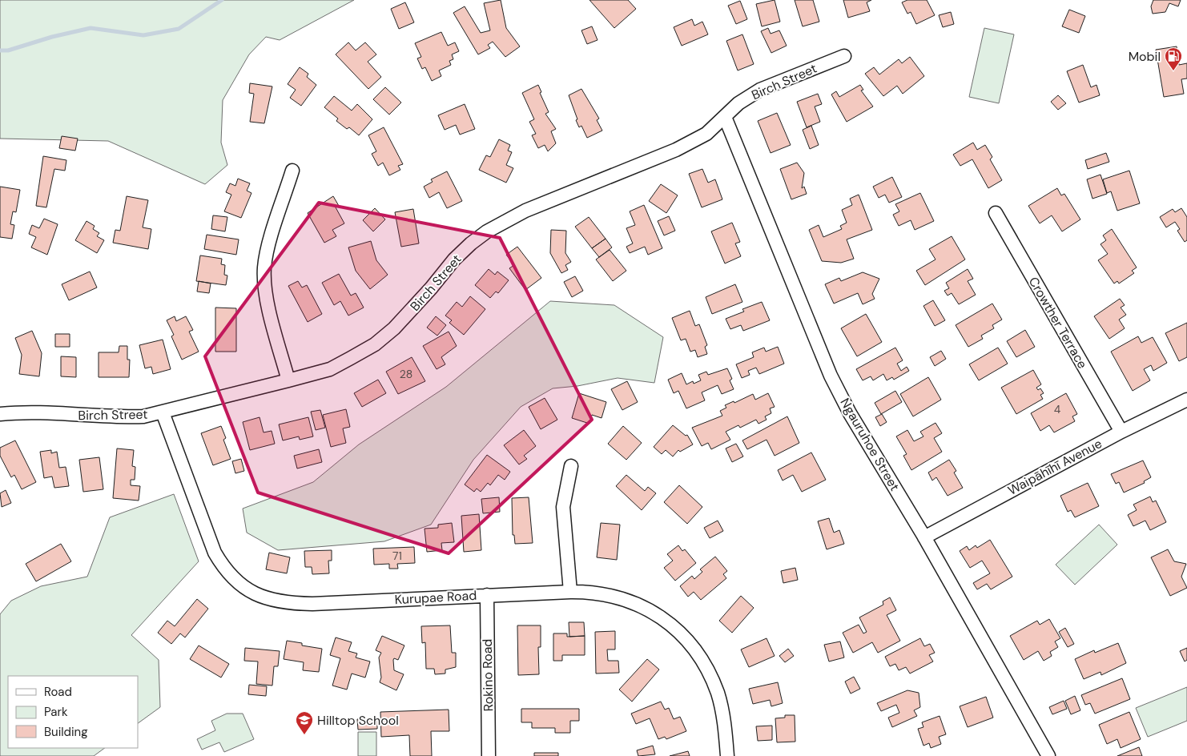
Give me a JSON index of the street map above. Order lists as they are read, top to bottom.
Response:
{
  "streets": {
    "street": [
      "Birch Street",
      "Crowther Terrace",
      "Ngauruhoe Street",
      "Waipāhīhī Avenue",
      "Kurupae Road",
      "Rokino Road"
    ]
  },
  "crossings": [
    ["Birch Street", "Ngauruhoe Street"],
    ["Birch Street", "Kurupae Road"],
    ["Crowther Terrace", "Waipāhīhī Avenue"],
    ["Ngauruhoe Street", "Waipāhīhī Avenue"],
    ["Kurupae Road", "Rokino Road"]
  ],
  "places": {
    "fuel station": ["Mobil"],
    "school or university": ["Hilltop School"]
  },
  "house_numbers": ["28", "4", "71"],
  "legend": ["Road", "Park", "Building"]
}
